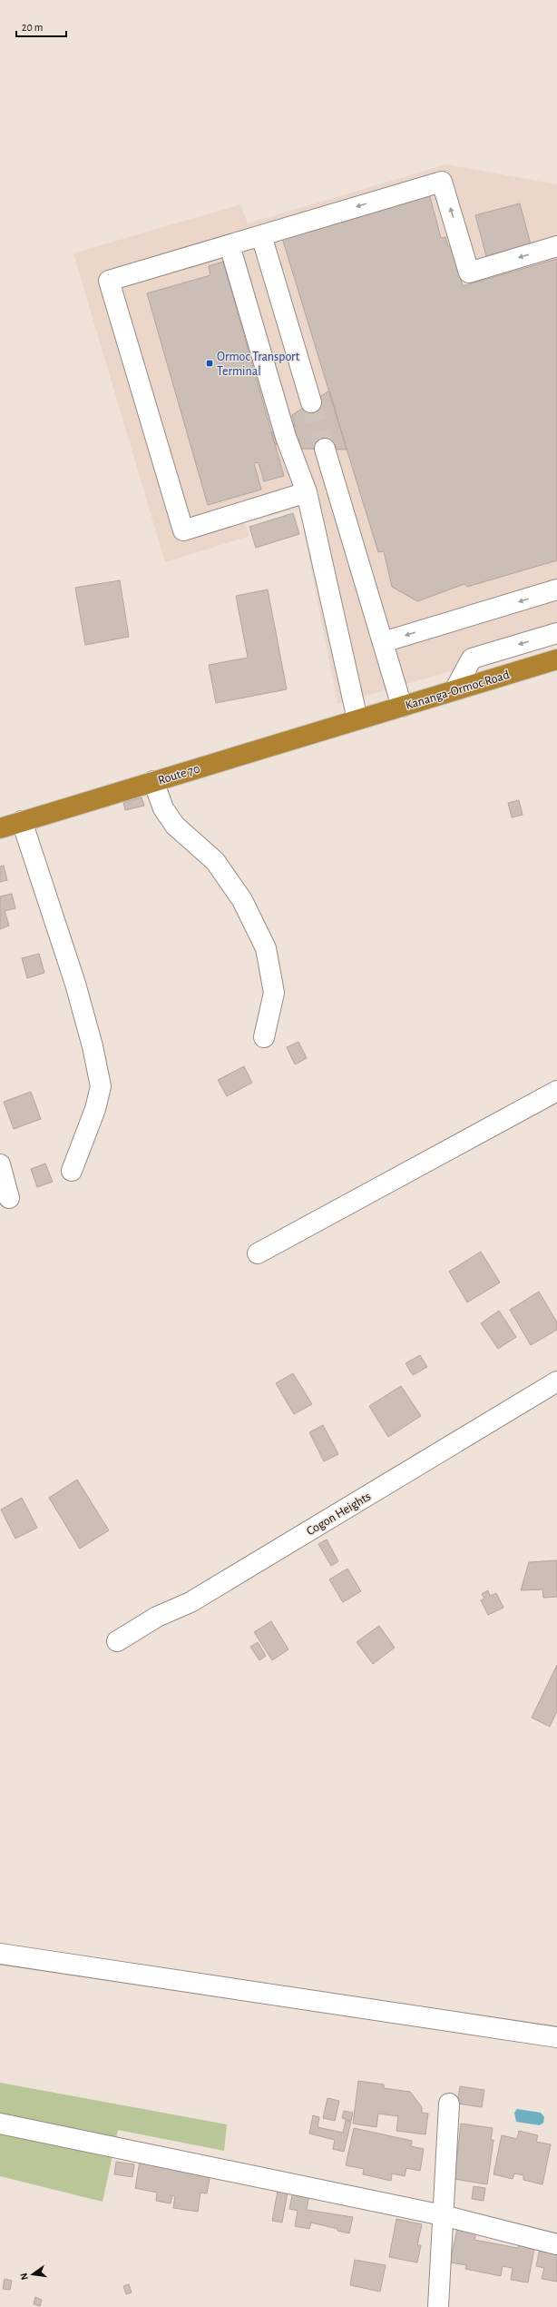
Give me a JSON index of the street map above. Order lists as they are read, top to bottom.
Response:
{
  "streets": {
    "highway": ["Kananga-Ormoc Road", "Route 70"],
    "street": ["Cogon Heights"]
  },
  "crossings": [
    ["Kananga-Ormoc Road", "Route 70"]
  ],
  "places": {
    "transit": ["Ormoc Transport Terminal"]
  },
  "scale_bar": "20 m",
  "north": "left"
}
